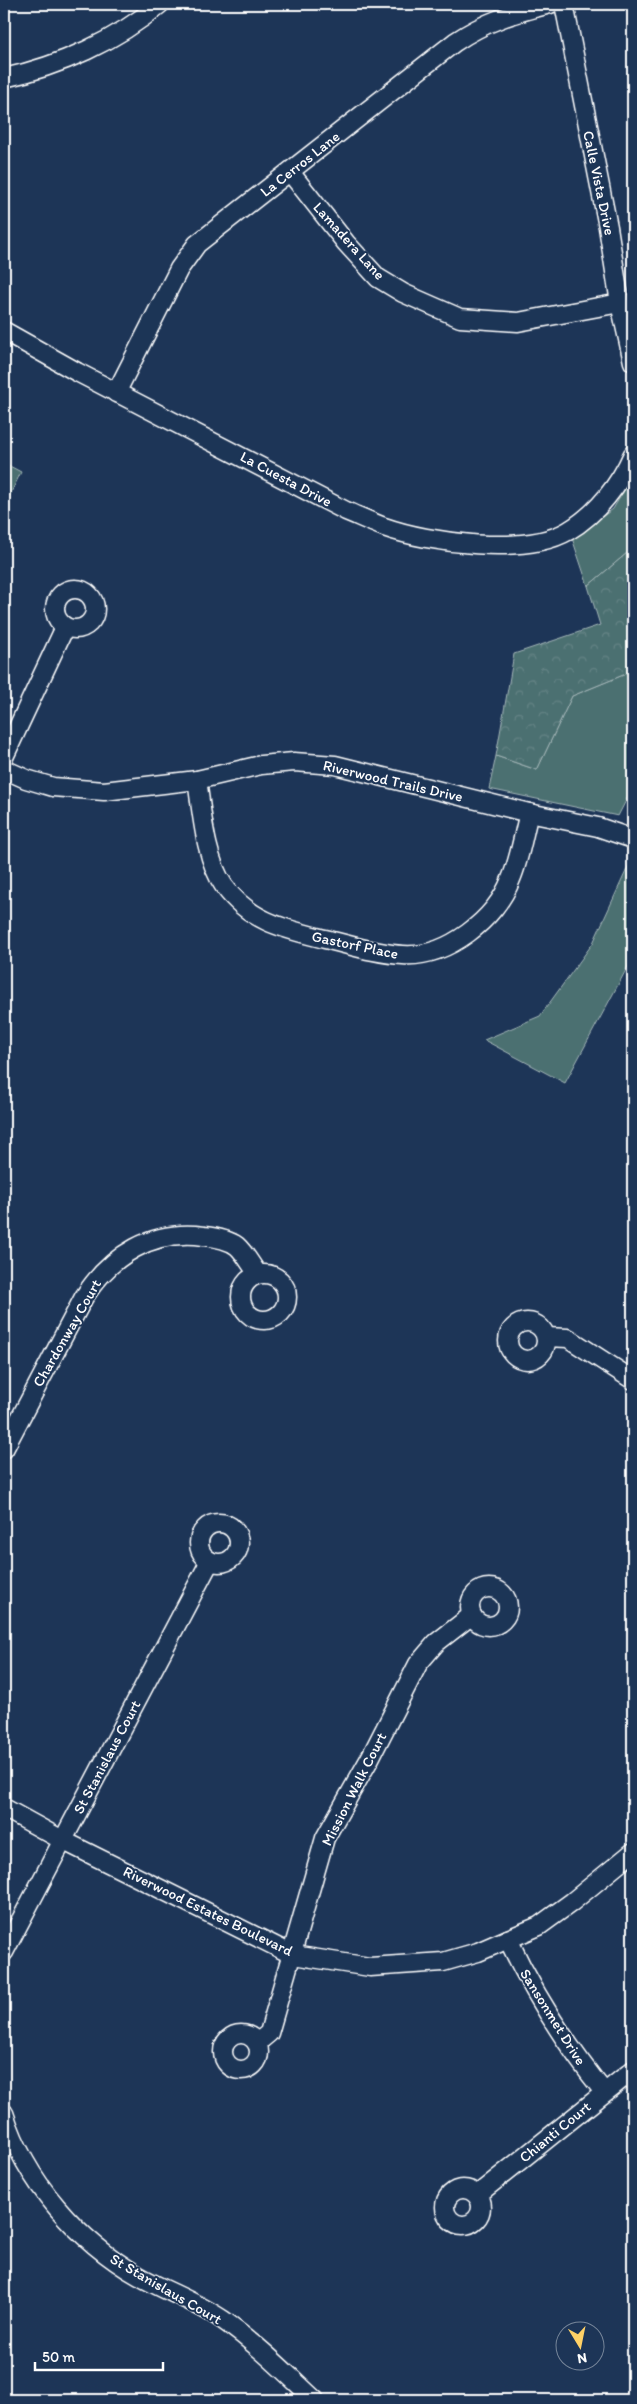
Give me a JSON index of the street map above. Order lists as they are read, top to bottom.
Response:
{
  "streets": {
    "street": [
      "La Cerros Lane",
      "Calle Vista Drive",
      "Lamadera Lane",
      "La Cuesta Drive",
      "Riverwood Trails Drive",
      "Gastorf Place",
      "Chardonway Court",
      "St Stanislaus Court",
      "Mission Walk Court",
      "Riverwood Estates Boulevard",
      "Sansonmet Drive",
      "Chianti Court"
    ]
  },
  "crossings": [
    ["La Cerros Lane", "Lamadera Lane"],
    ["La Cerros Lane", "La Cuesta Drive"],
    ["Calle Vista Drive", "Lamadera Lane"],
    ["Riverwood Trails Drive", "Gastorf Place"],
    ["St Stanislaus Court", "Riverwood Estates Boulevard"],
    ["Mission Walk Court", "Riverwood Estates Boulevard"],
    ["Riverwood Estates Boulevard", "Sansonmet Drive"],
    ["Sansonmet Drive", "Chianti Court"]
  ],
  "scale_bar": "50 m",
  "north": "bottom"
}
